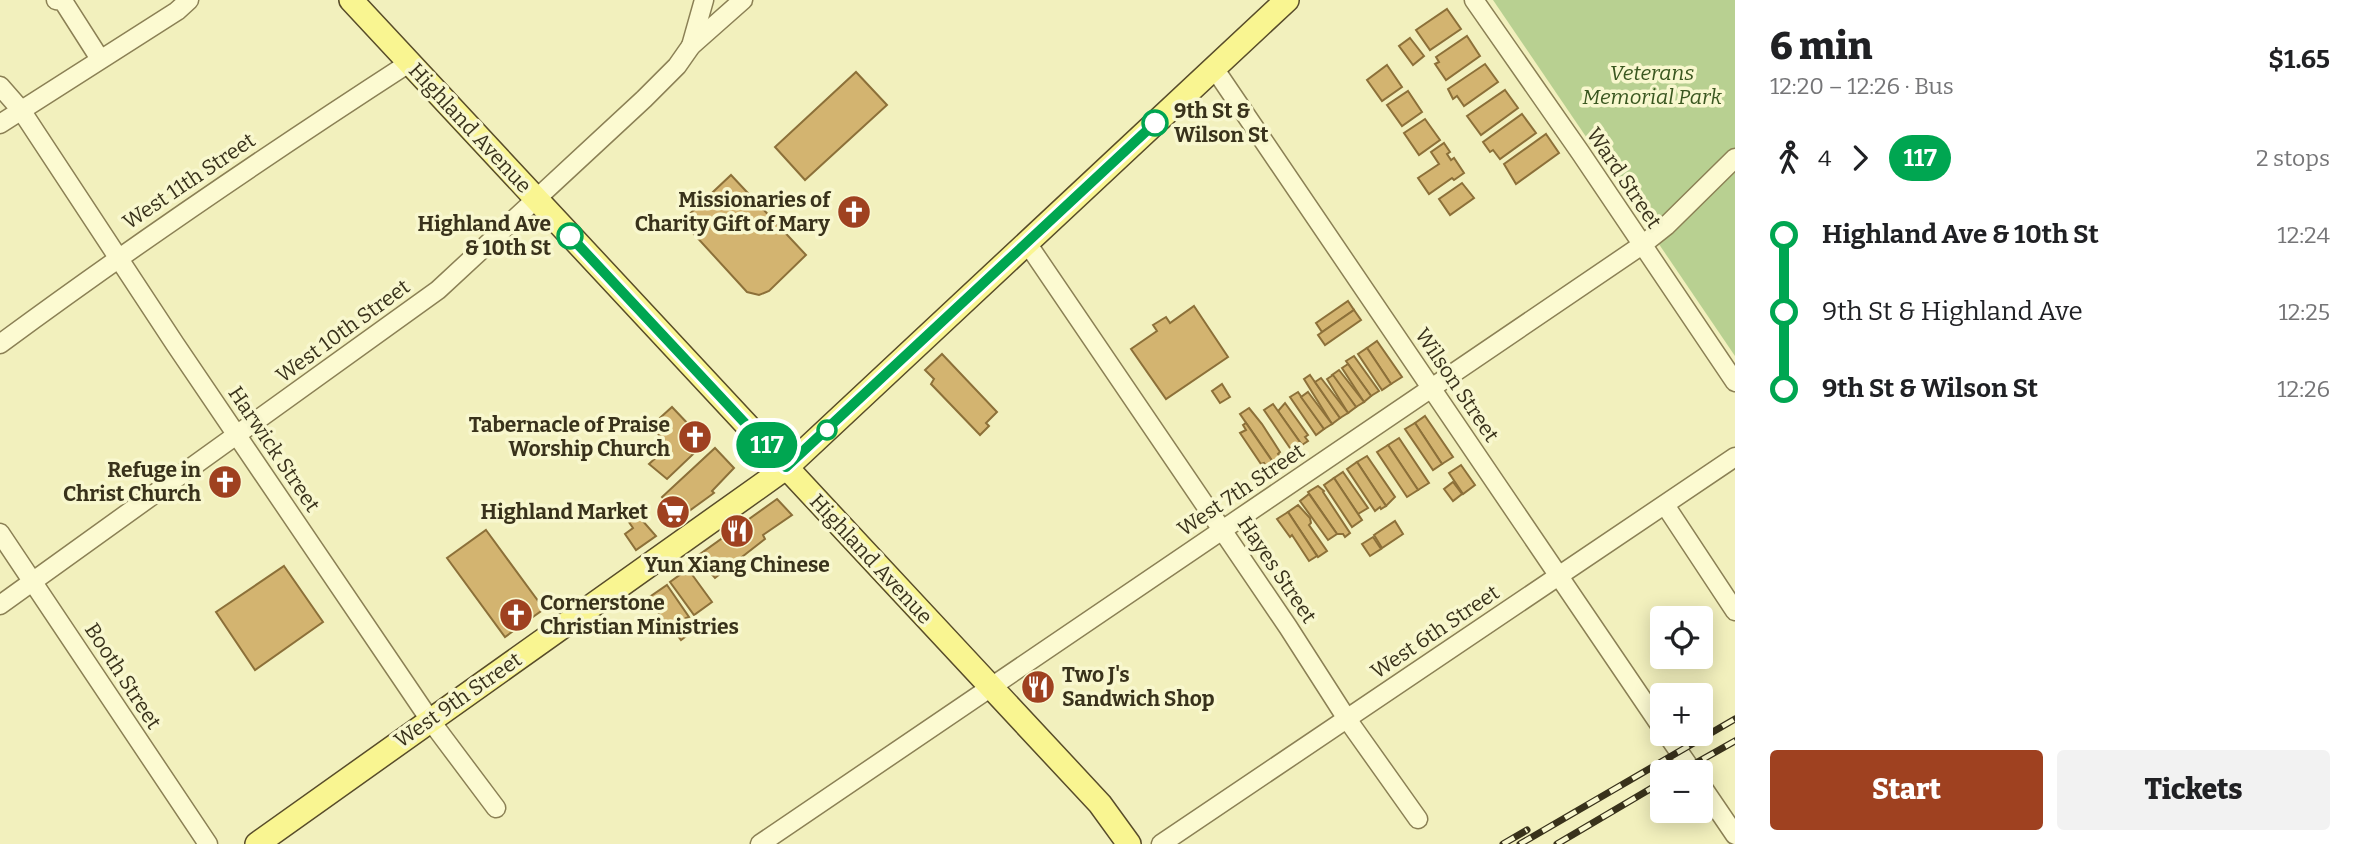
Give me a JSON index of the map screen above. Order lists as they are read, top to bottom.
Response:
{
  "streets": {
    "main road": ["Highland Avenue", "West 9th Street"],
    "street": [
      "Ward Street",
      "West 11th Street",
      "West 10th Street",
      "Wilson Street",
      "Harwick Street",
      "West 7th Street",
      "Hayes Street",
      "West 6th Street",
      "Booth Street"
    ]
  },
  "crossings": [
    ["Highland Avenue", "West 11th Street"],
    ["Highland Avenue", "West 10th Street"],
    ["Highland Avenue", "West 7th Street"],
    ["Highland Avenue", "West 9th Street"],
    ["Ward Street", "West 7th Street"],
    ["West 11th Street", "Harwick Street"],
    ["West 10th Street", "Harwick Street"],
    ["West 10th Street", "Booth Street"],
    ["Wilson Street", "West 7th Street"],
    ["Wilson Street", "West 6th Street"],
    ["Wilson Street", "West 9th Street"],
    ["Harwick Street", "West 9th Street"],
    ["West 7th Street", "Hayes Street"],
    ["Hayes Street", "West 6th Street"],
    ["Hayes Street", "West 9th Street"]
  ],
  "parks": ["Veterans Memorial Park"],
  "places": {
    "other": ["9th St & Wilson St", "Highland Ave & 10th St"],
    "church": [
      "Missionaries of Charity Gift of Mary",
      "Tabernacle of Praise Worship Church",
      "Refuge in Christ Church",
      "Cornerstone Christian Ministries"
    ],
    "supermarket": ["Highland Market"],
    "restaurant": ["Yun Xiang Chinese", "Two J's Sandwich Shop"]
  },
  "lines": ["bus line 117"],
  "page": {
    "on_map": "117",
    "heading": ["6 min", "12:20 – 12:26 · Bus", "$1.65"],
    "legs": ["4", "117", "2 stops"],
    "list": [
      {
        "name": "Highland Ave & 10th St",
        "value": "12:24"
      },
      {
        "name": "9th St & Highland Ave",
        "value": "12:25"
      },
      {
        "name": "9th St & Wilson St",
        "value": "12:26"
      }
    ],
    "map_buttons": ["+", "−"],
    "buttons": ["Start", "Tickets"]
  }
}
